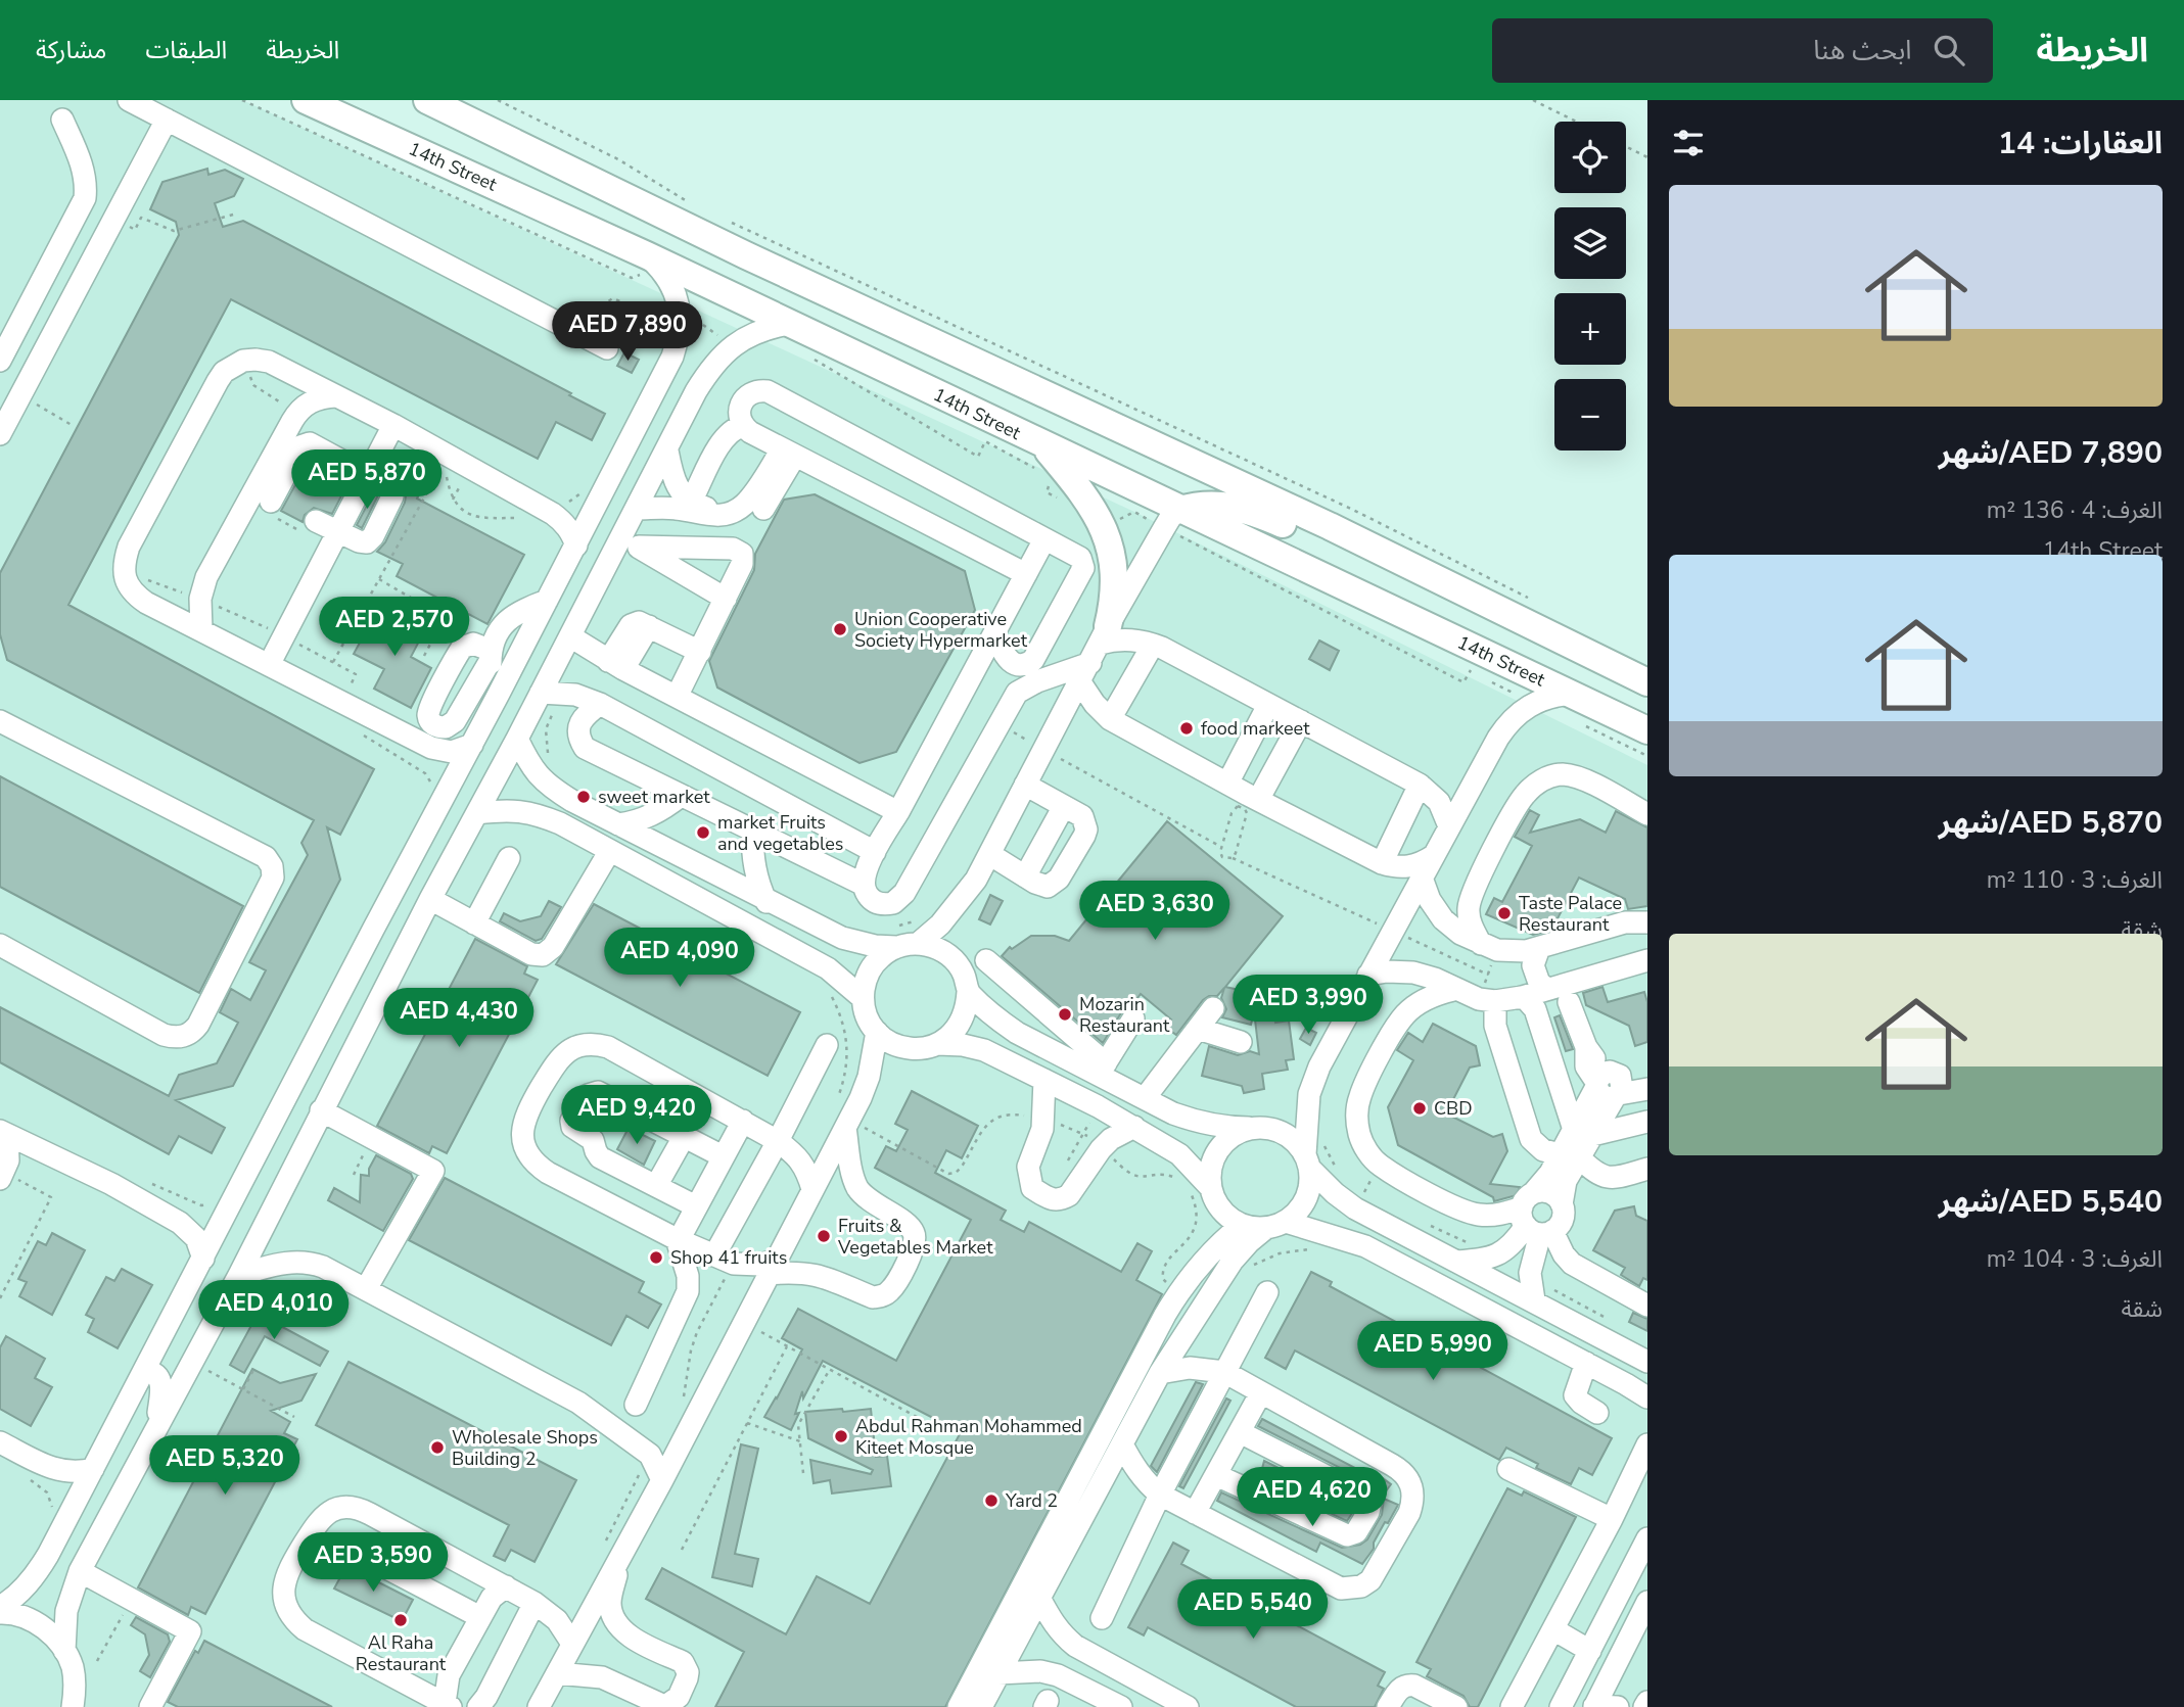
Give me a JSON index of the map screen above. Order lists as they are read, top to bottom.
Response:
{
  "streets": {
    "main road": ["14th Street"]
  },
  "places": [
    "Union Cooperative Society Hypermarket",
    "food markeet",
    "sweet market",
    "market Fruits and vegetables",
    "Taste Palace Restaurant",
    "Mozarin Restaurant",
    "CBD",
    "Fruits & Vegetables Market",
    "Shop 41 fruits",
    "Abdul Rahman Mohammed Kiteet Mosque",
    "Wholesale Shops Building 2",
    "Yard 2",
    "Al Raha Restaurant"
  ],
  "page": {
    "header": "الخريطة",
    "search": "ابحث هنا",
    "nav": ["الخريطة", "الطبقات", "مشاركة"],
    "heading": "العقارات: 14",
    "map_buttons": ["+", "−"],
    "list": [
      {
        "name": "AED 7,890/شهر",
        "note": "الغرف: 4 · 136 m² · 14th Street"
      },
      {
        "name": "AED 5,870/شهر",
        "note": "الغرف: 3 · 110 m² · شقة"
      },
      {
        "name": "AED 5,540/شهر",
        "note": "الغرف: 3 · 104 m² · شقة"
      }
    ],
    "price": [
      "AED 7,890",
      "AED 5,870",
      "AED 2,570",
      "AED 3,630",
      "AED 4,090",
      "AED 3,990",
      "AED 4,430",
      "AED 9,420",
      "AED 4,010",
      "AED 5,990",
      "AED 5,320",
      "AED 4,620",
      "AED 3,590",
      "AED 5,540"
    ]
  }
}
